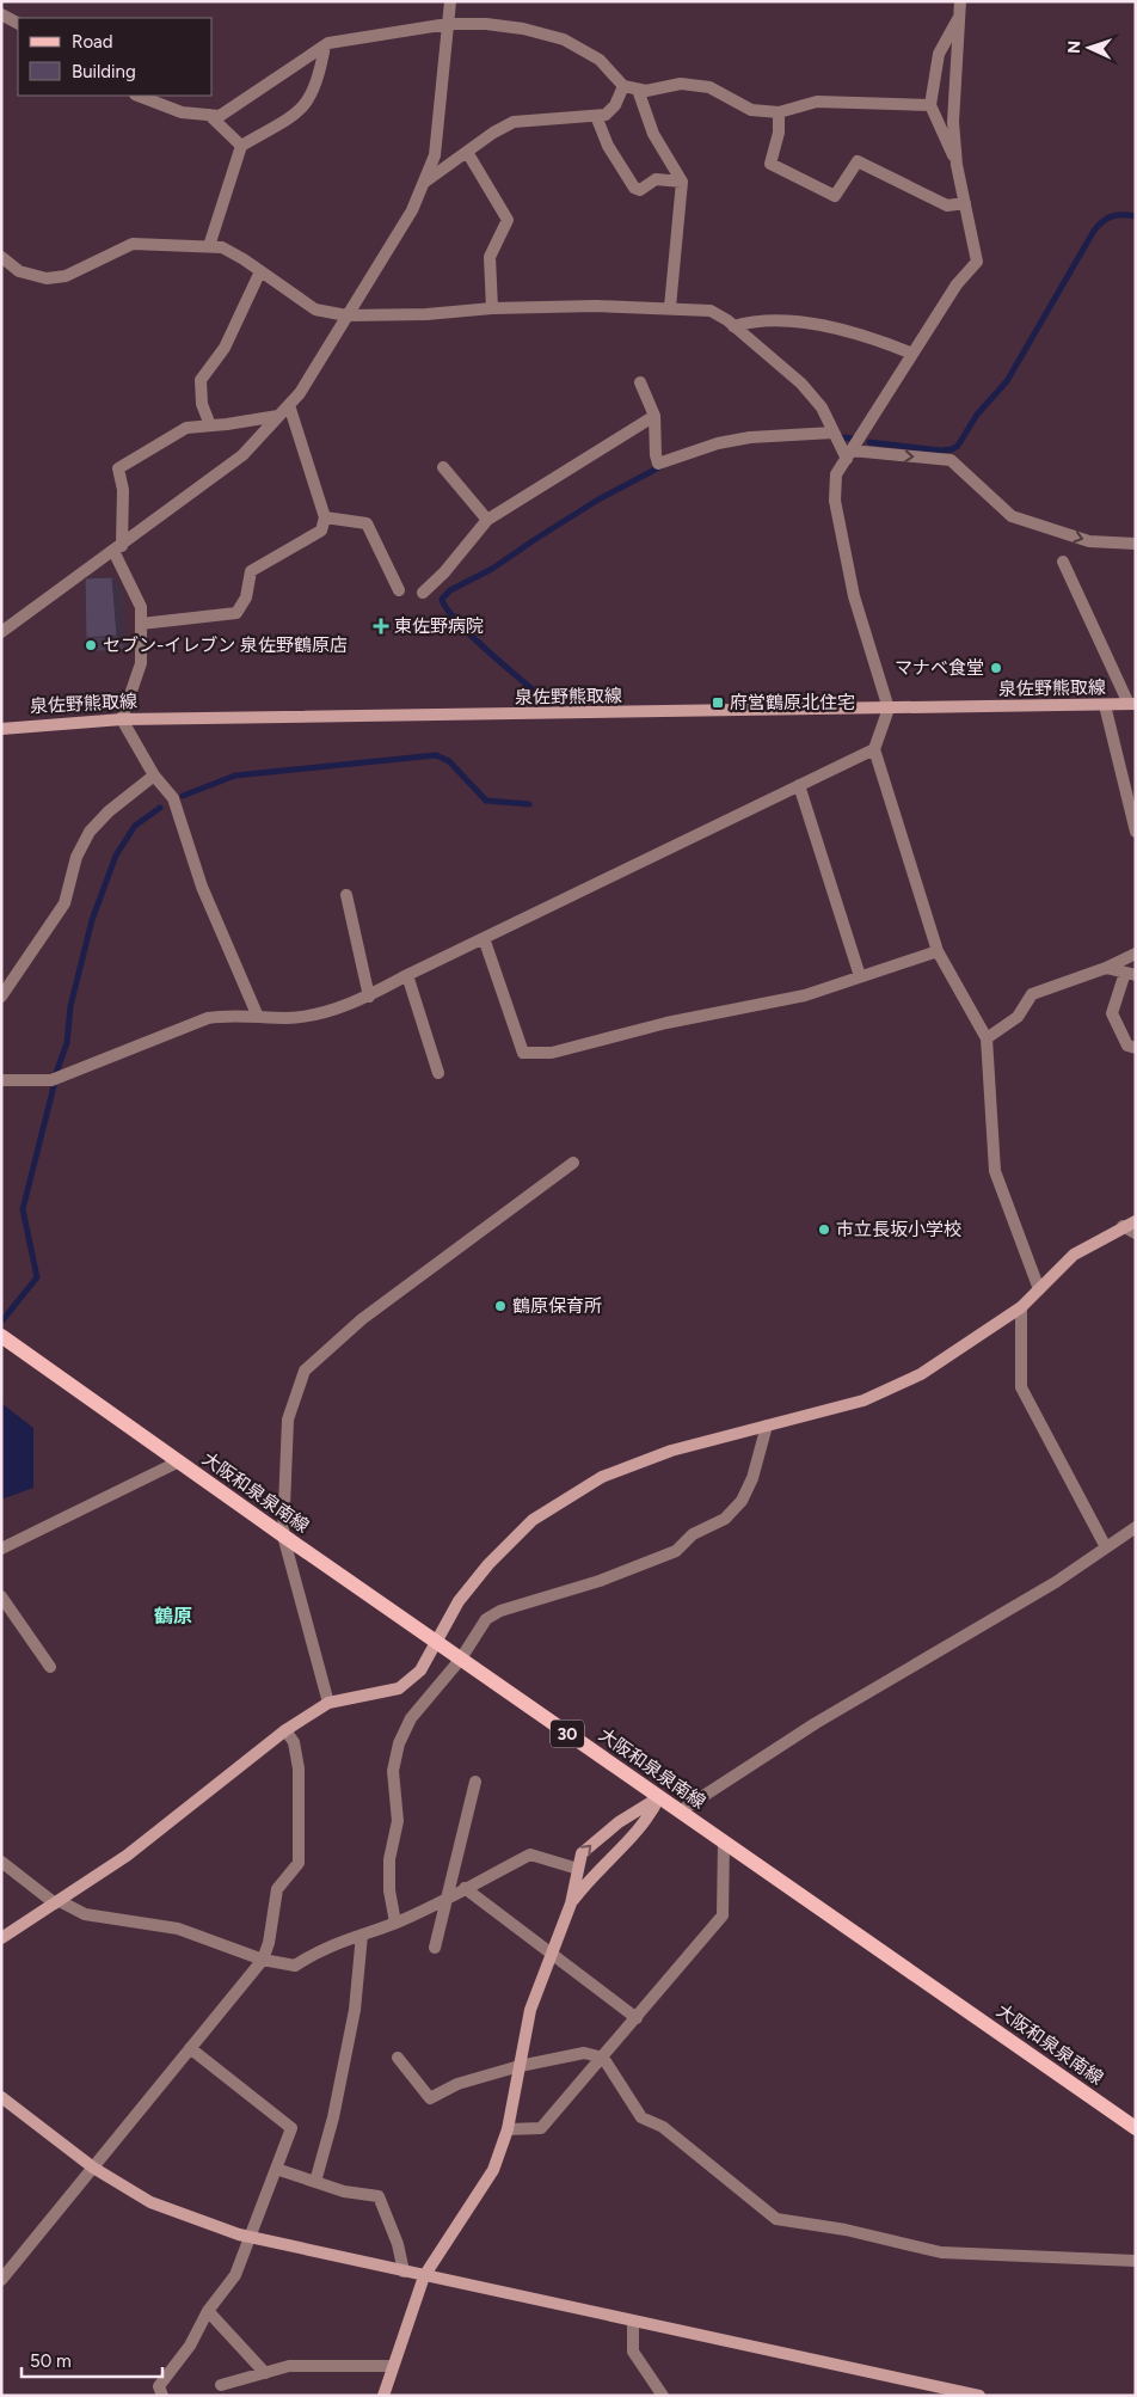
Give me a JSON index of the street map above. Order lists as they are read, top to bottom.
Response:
{
  "streets": {
    "main road": ["大阪和泉泉南線", "30"],
    "street": ["泉佐野熊取線"]
  },
  "districts": ["鶴原"],
  "places": {
    "health": ["東佐野病院"],
    "other": [
      "セブン-イレブン 泉佐野鶴原店",
      "マナベ食堂",
      "市立長坂小学校",
      "鶴原保育所"
    ],
    "transit": ["府営鶴原北住宅"]
  },
  "legend": ["Road", "Building"],
  "scale_bar": "50 m",
  "north": "left"
}
